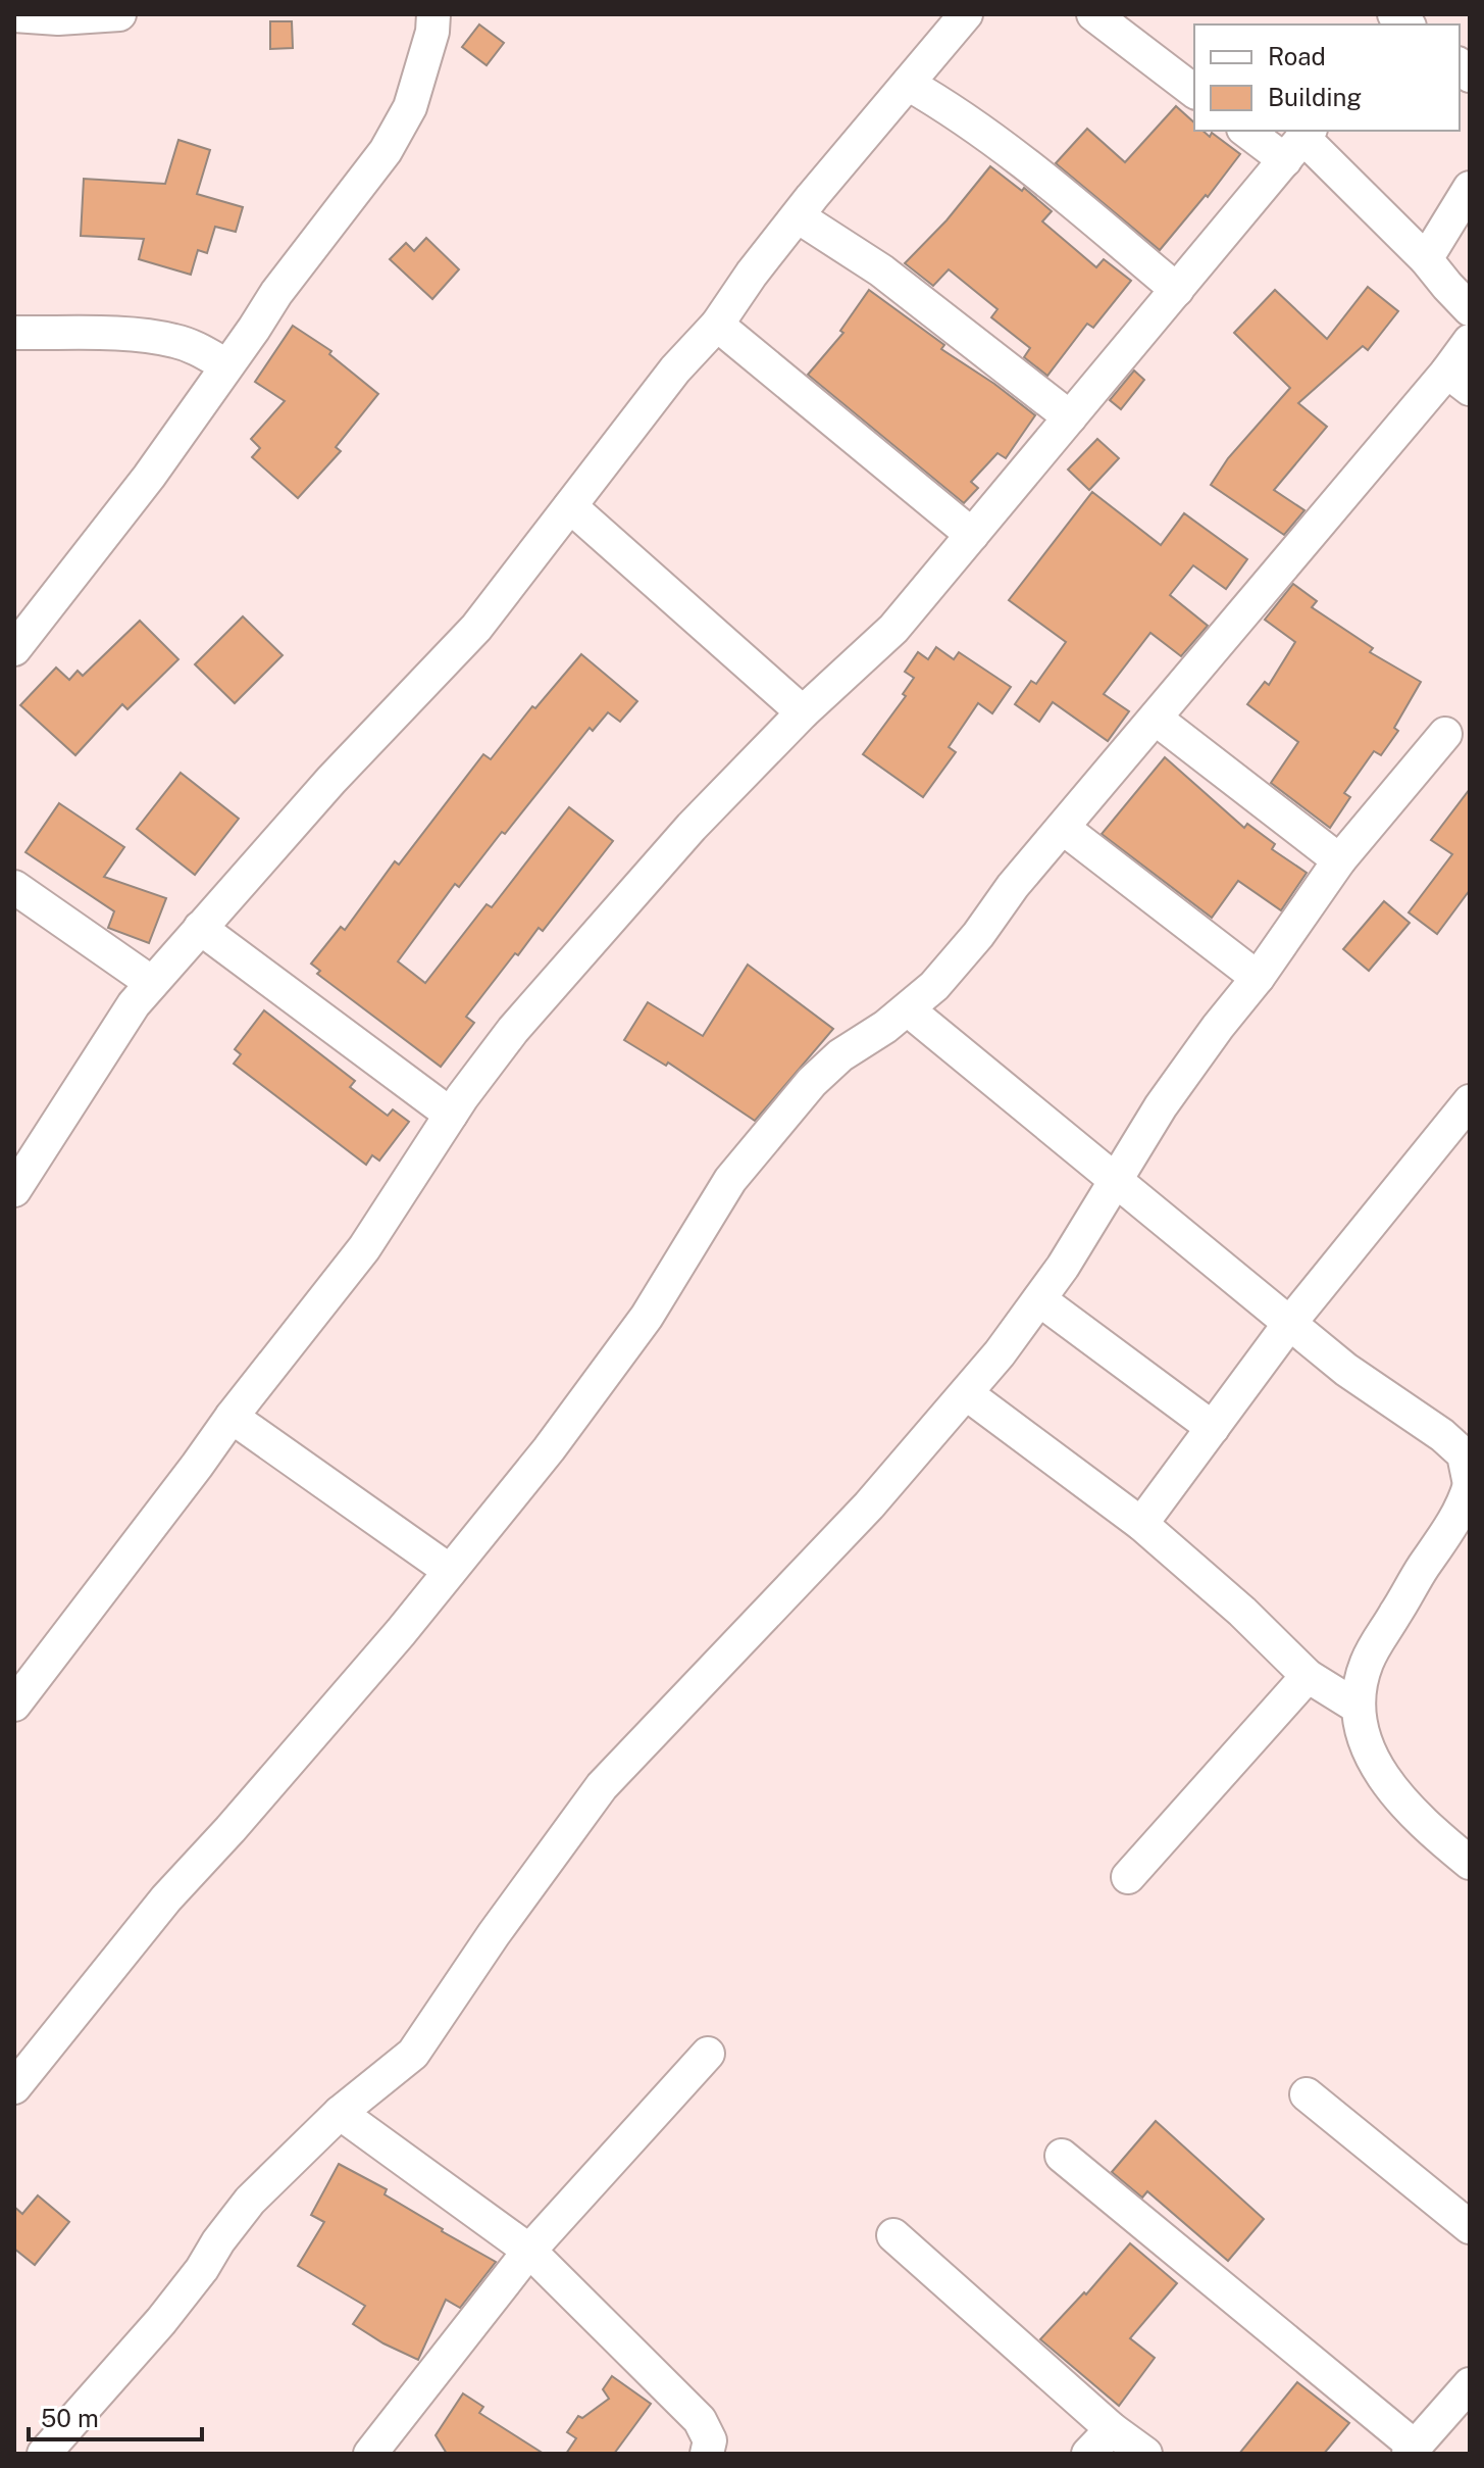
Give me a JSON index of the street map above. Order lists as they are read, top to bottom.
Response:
{
  "legend": ["Road", "Building"],
  "scale_bar": "50 m"
}
